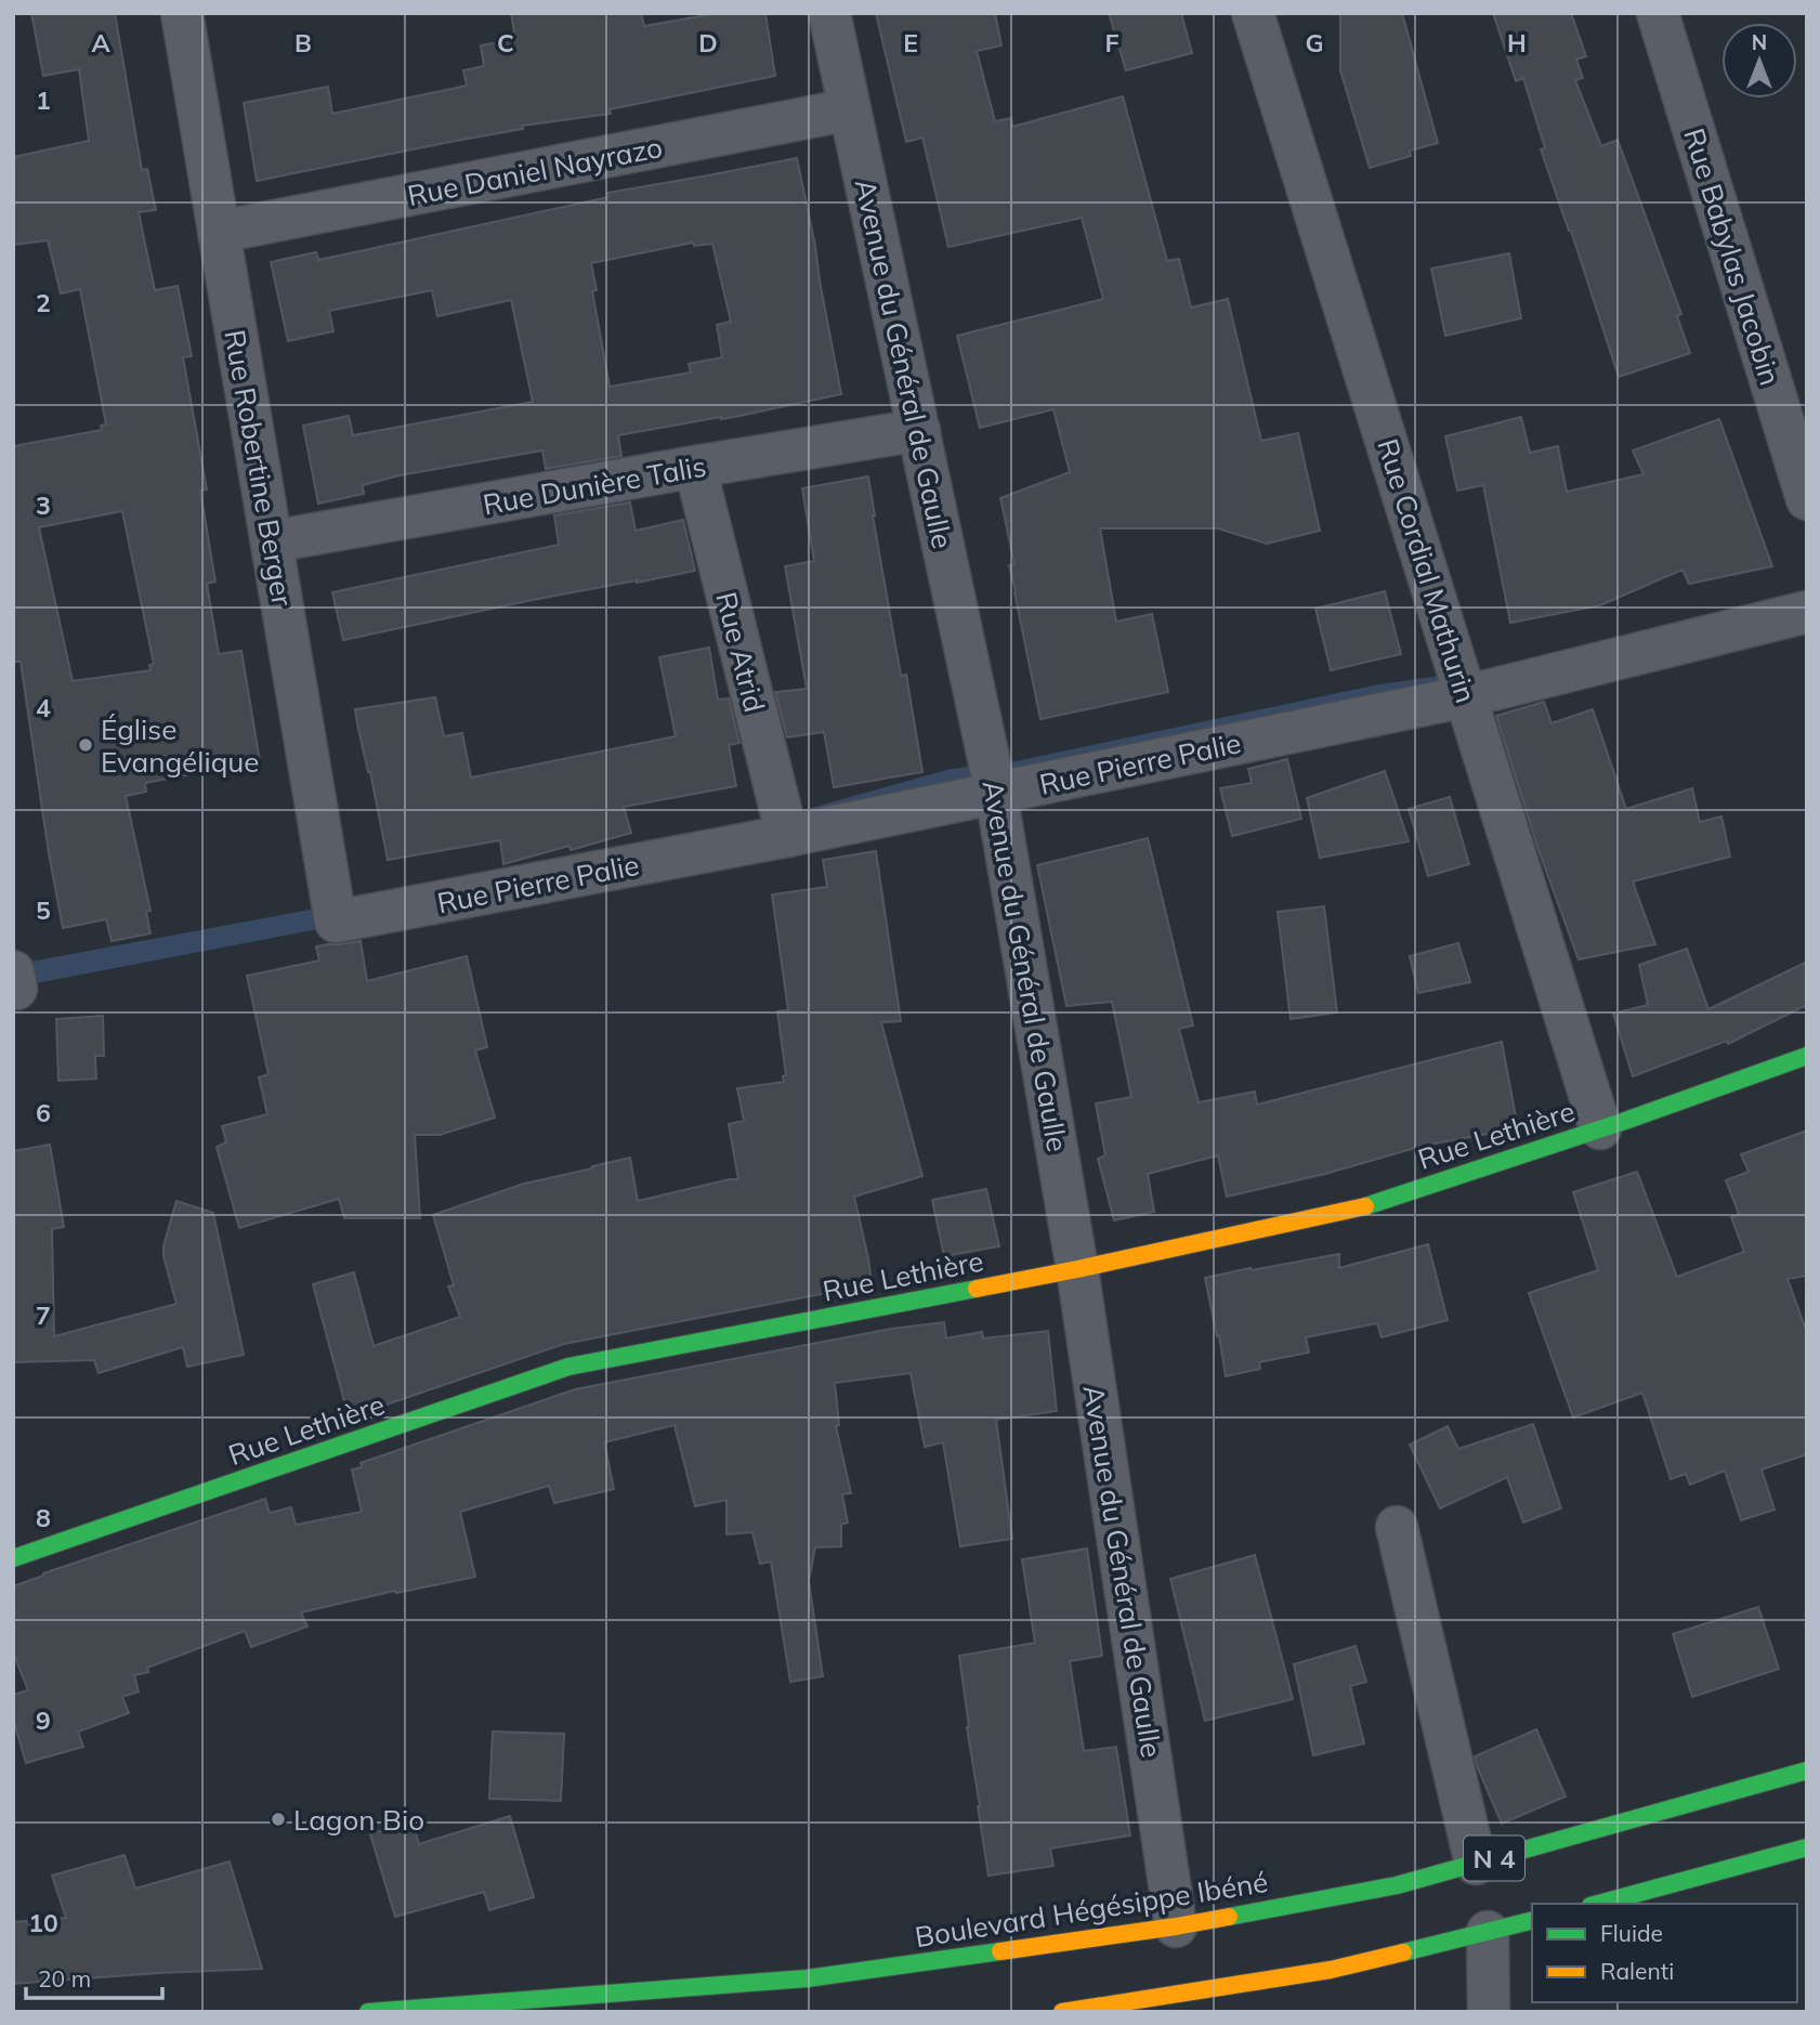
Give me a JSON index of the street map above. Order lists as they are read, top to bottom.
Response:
{
  "streets": {
    "main road": ["Rue Lethière", "N 4", "Boulevard Hégésippe Ibéné"],
    "street": [
      "Rue Daniel Nayrazo",
      "Rue Babylas Jacobin",
      "Avenue du Général de Gaulle",
      "Rue Robertine Berger",
      "Rue Dunière Talis",
      "Rue Cordial Mathurin",
      "Rue Atrid",
      "Rue Pierre Palie"
    ]
  },
  "crossings": [
    ["Rue Daniel Nayrazo", "Avenue du Général de Gaulle"],
    ["Rue Daniel Nayrazo", "Rue Robertine Berger"],
    ["Avenue du Général de Gaulle", "Rue Dunière Talis"],
    ["Avenue du Général de Gaulle", "Rue Pierre Palie"],
    ["Avenue du Général de Gaulle", "Rue Lethière"],
    ["Avenue du Général de Gaulle", "Boulevard Hégésippe Ibéné"],
    ["Rue Robertine Berger", "Rue Dunière Talis"],
    ["Rue Robertine Berger", "Rue Pierre Palie"],
    ["Rue Dunière Talis", "Rue Atrid"],
    ["Rue Cordial Mathurin", "Rue Pierre Palie"],
    ["Rue Cordial Mathurin", "Rue Lethière"],
    ["Rue Atrid", "Rue Pierre Palie"]
  ],
  "places": ["Église Evangélique", "Lagon Bio"],
  "legend": ["Fluide", "Ralenti"],
  "scale_bar": "20 m",
  "north": "top",
  "grid": {
    "columns": [
      "A",
      "B",
      "C",
      "D",
      "E",
      "F",
      "G",
      "H"
    ],
    "rows": [
      "1",
      "2",
      "3",
      "4",
      "5",
      "6",
      "7",
      "8",
      "9",
      "10"
    ]
  }
}
